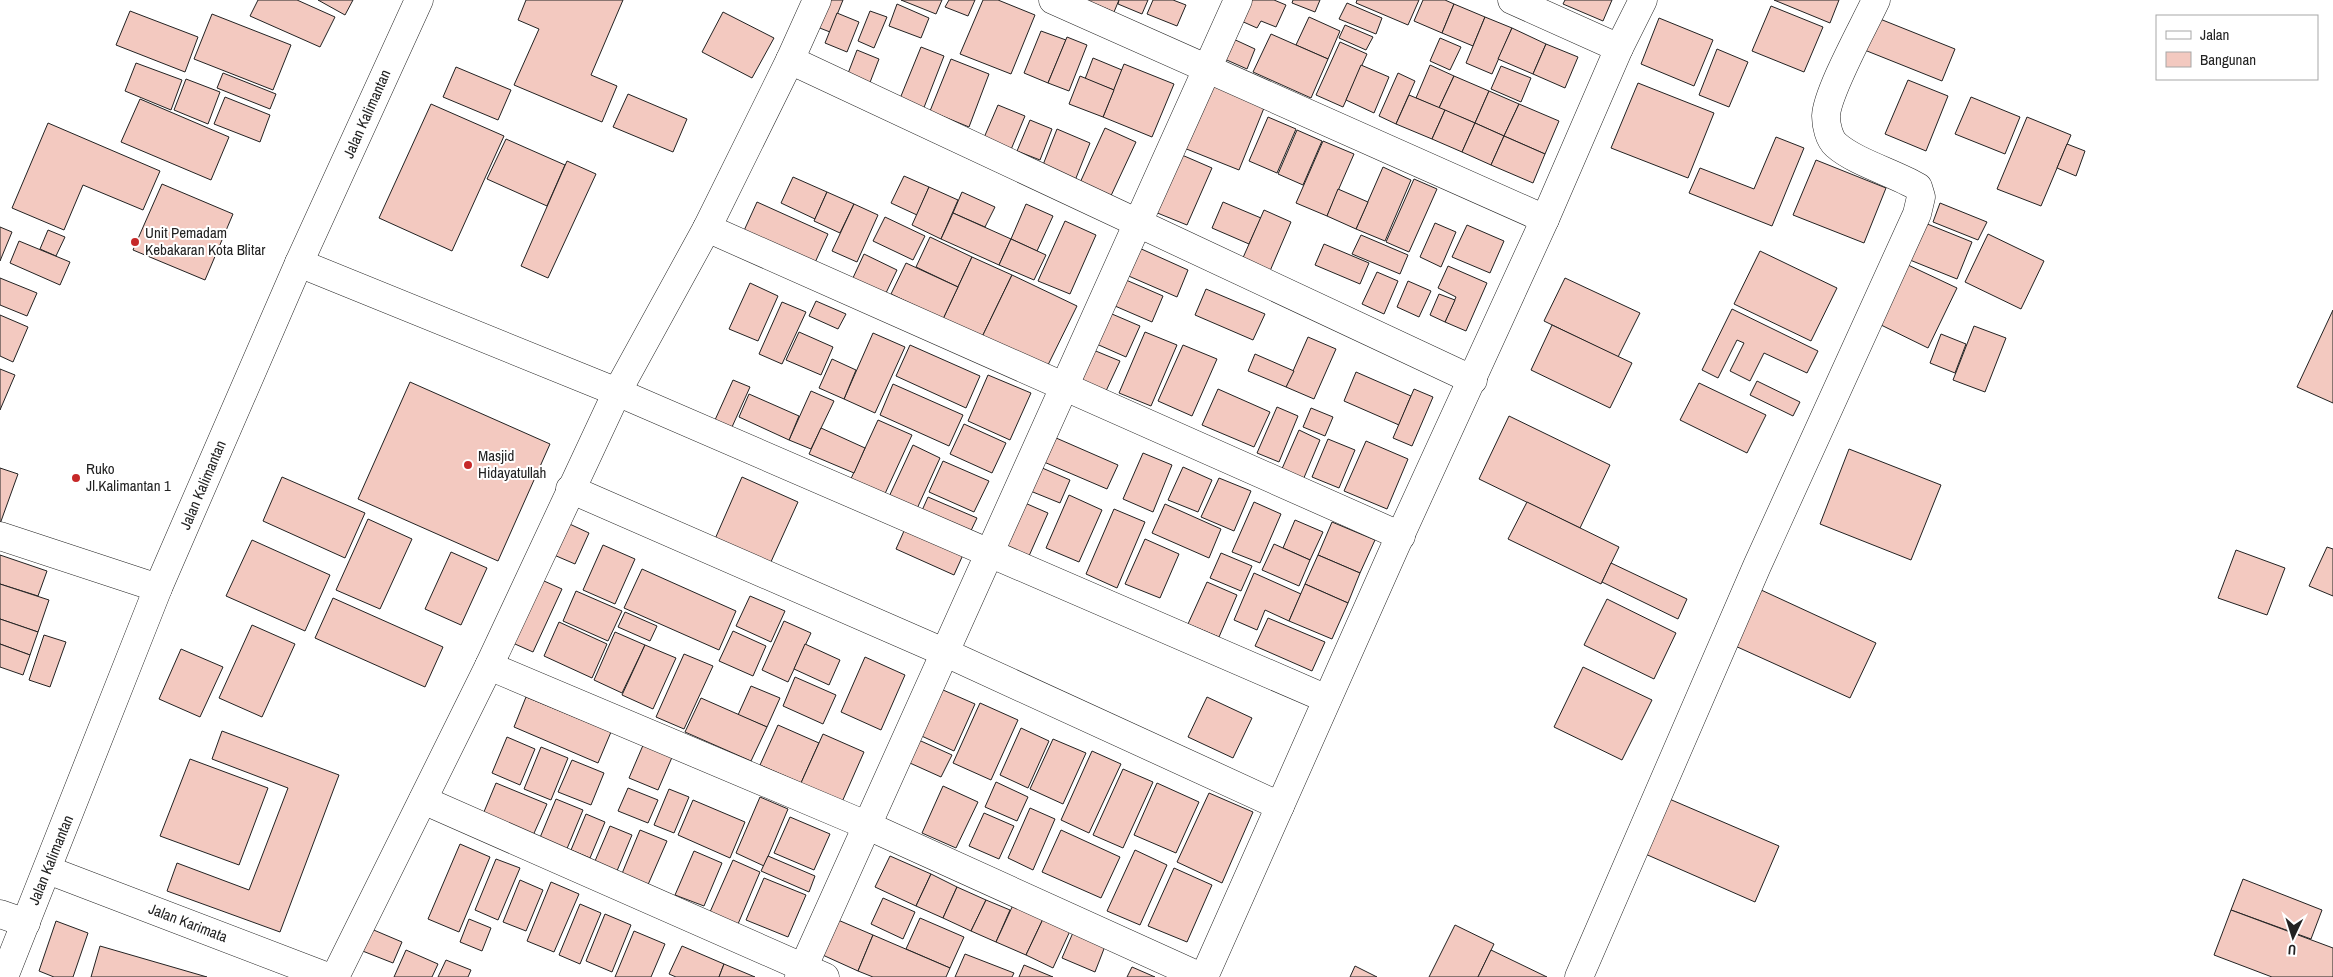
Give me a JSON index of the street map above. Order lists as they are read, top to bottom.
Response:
{
  "streets": {
    "main road": ["Jalan Kalimantan", "Jalan Karimata"]
  },
  "crossings": [
    ["Jalan Kalimantan", "Jalan Karimata"]
  ],
  "places": ["Unit Pemadam Kebakaran Kota Blitar", "Masjid Hidayatullah", "Ruko Jl.Kalimantan 1"],
  "legend": ["Jalan", "Bangunan"],
  "north": "bottom"
}
